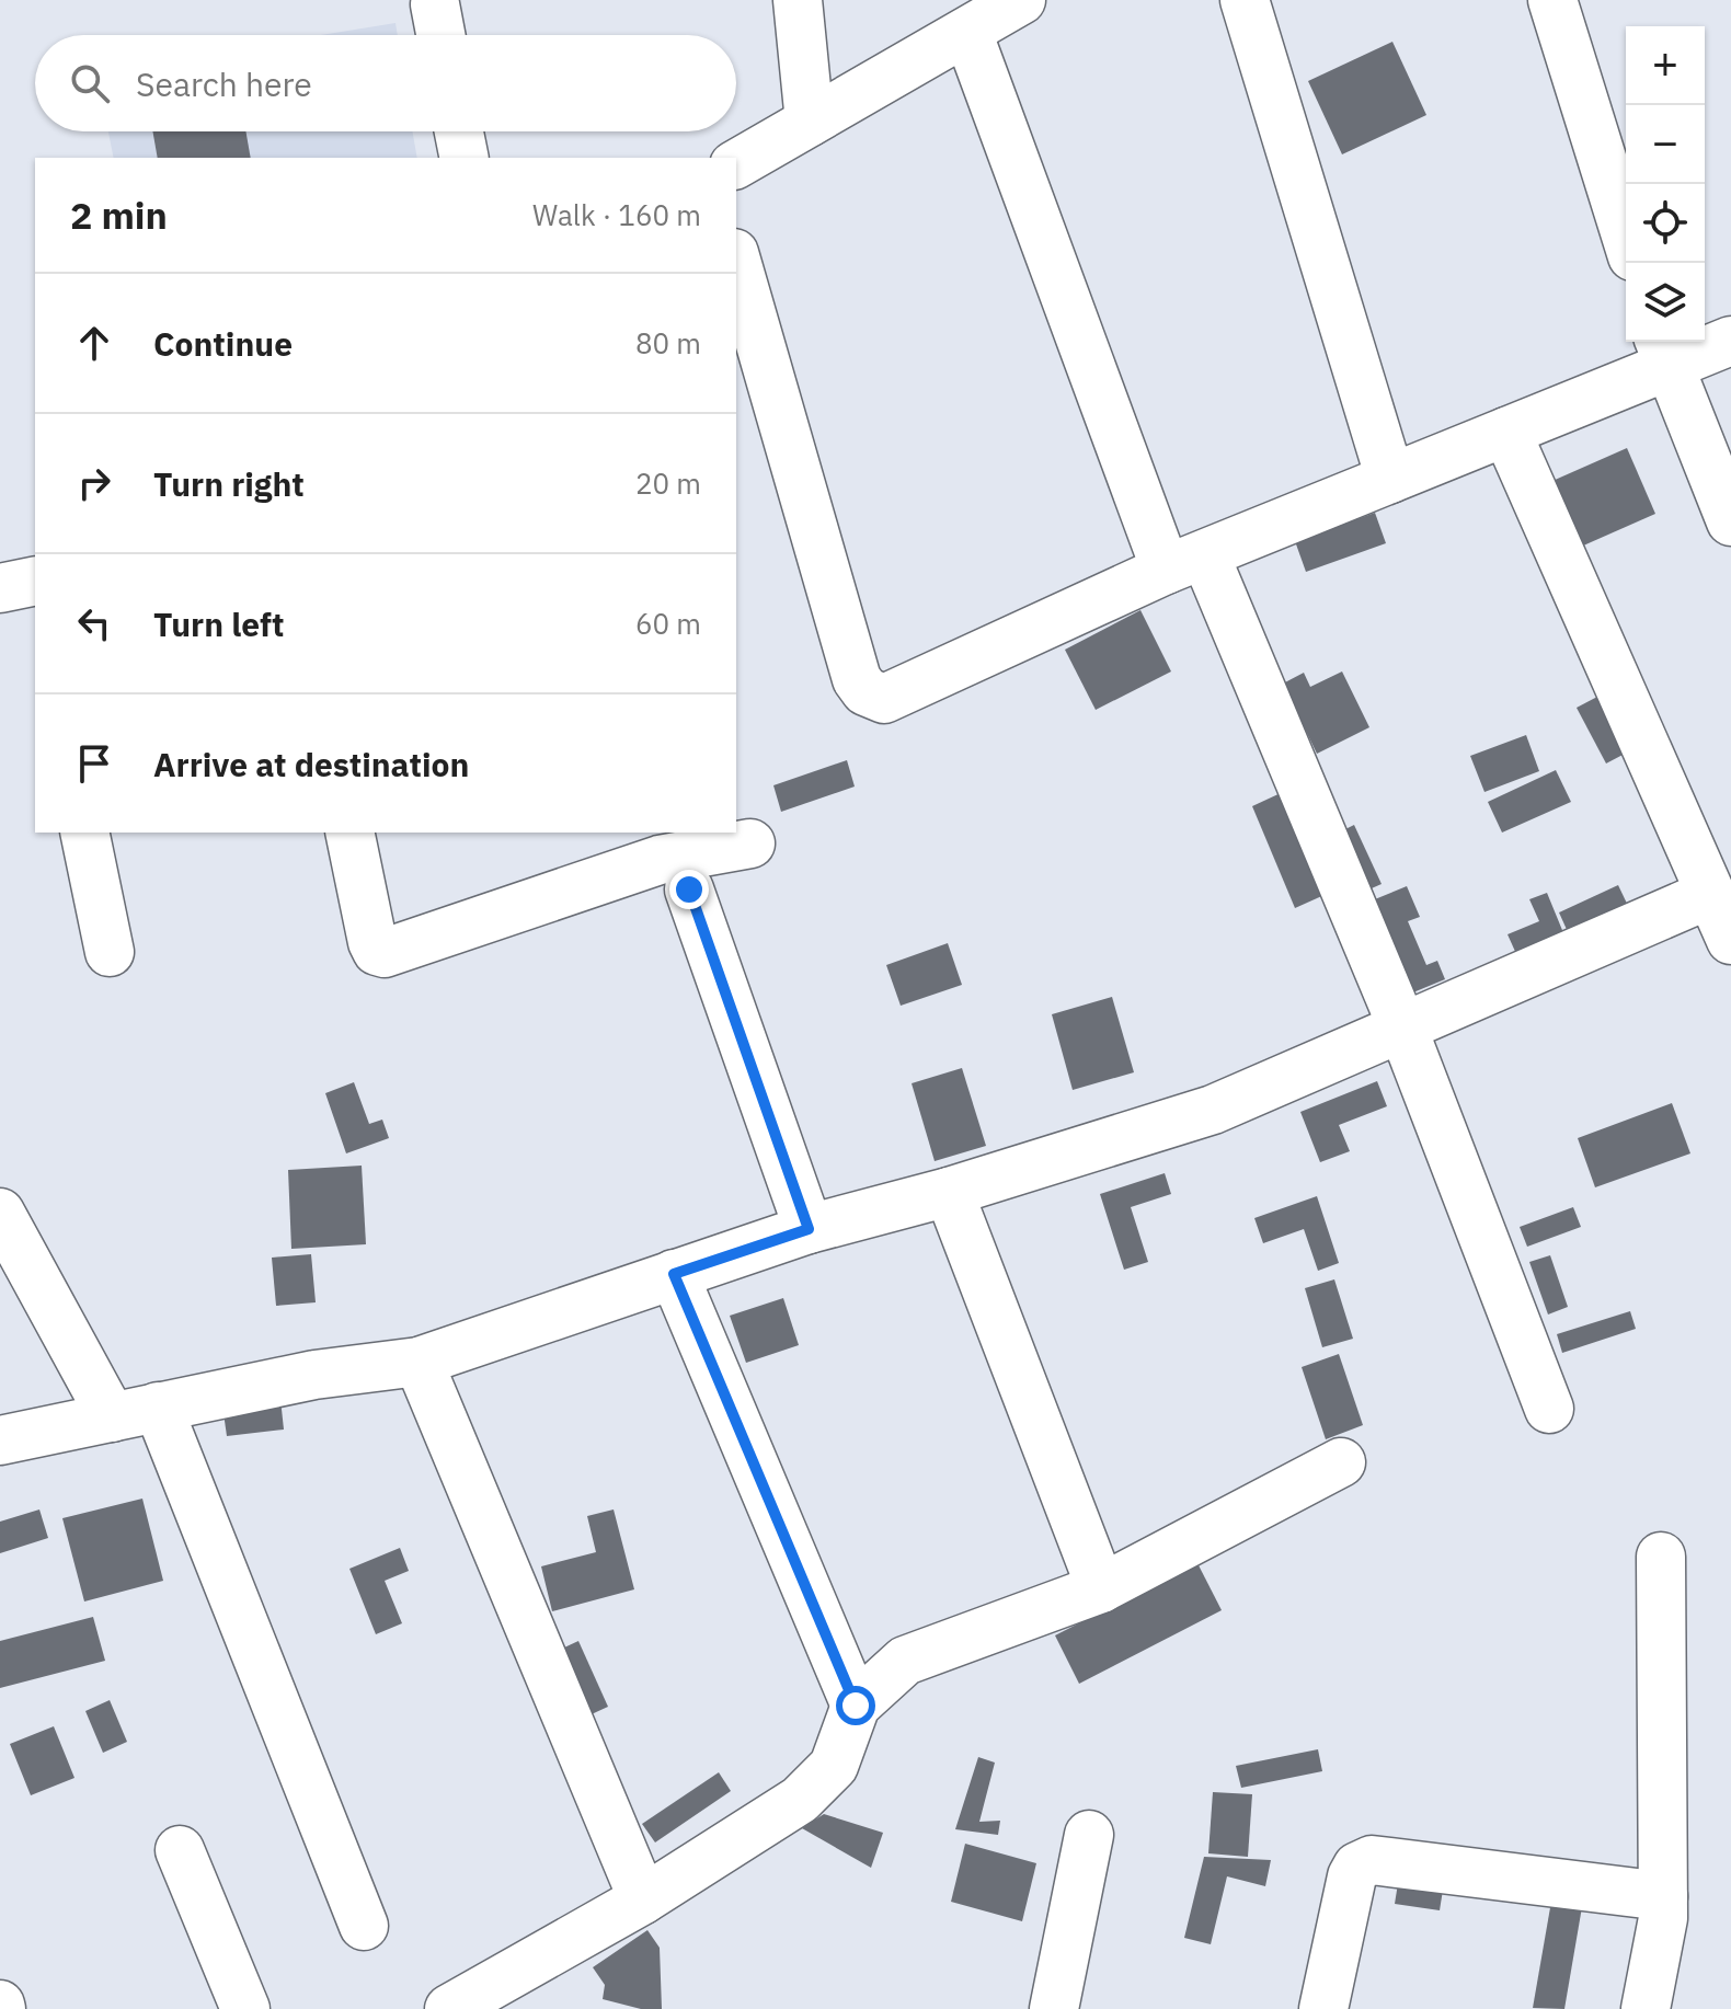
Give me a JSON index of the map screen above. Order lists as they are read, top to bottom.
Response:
{
  "page": {
    "map_buttons": ["+", "−"],
    "search": "Search here",
    "heading": ["2 min", "Walk · 160 m"],
    "list": [
      ["Continue", "80 m"],
      ["Turn right", "20 m"],
      ["Turn left", "60 m"],
      "Arrive at destination"
    ]
  }
}
